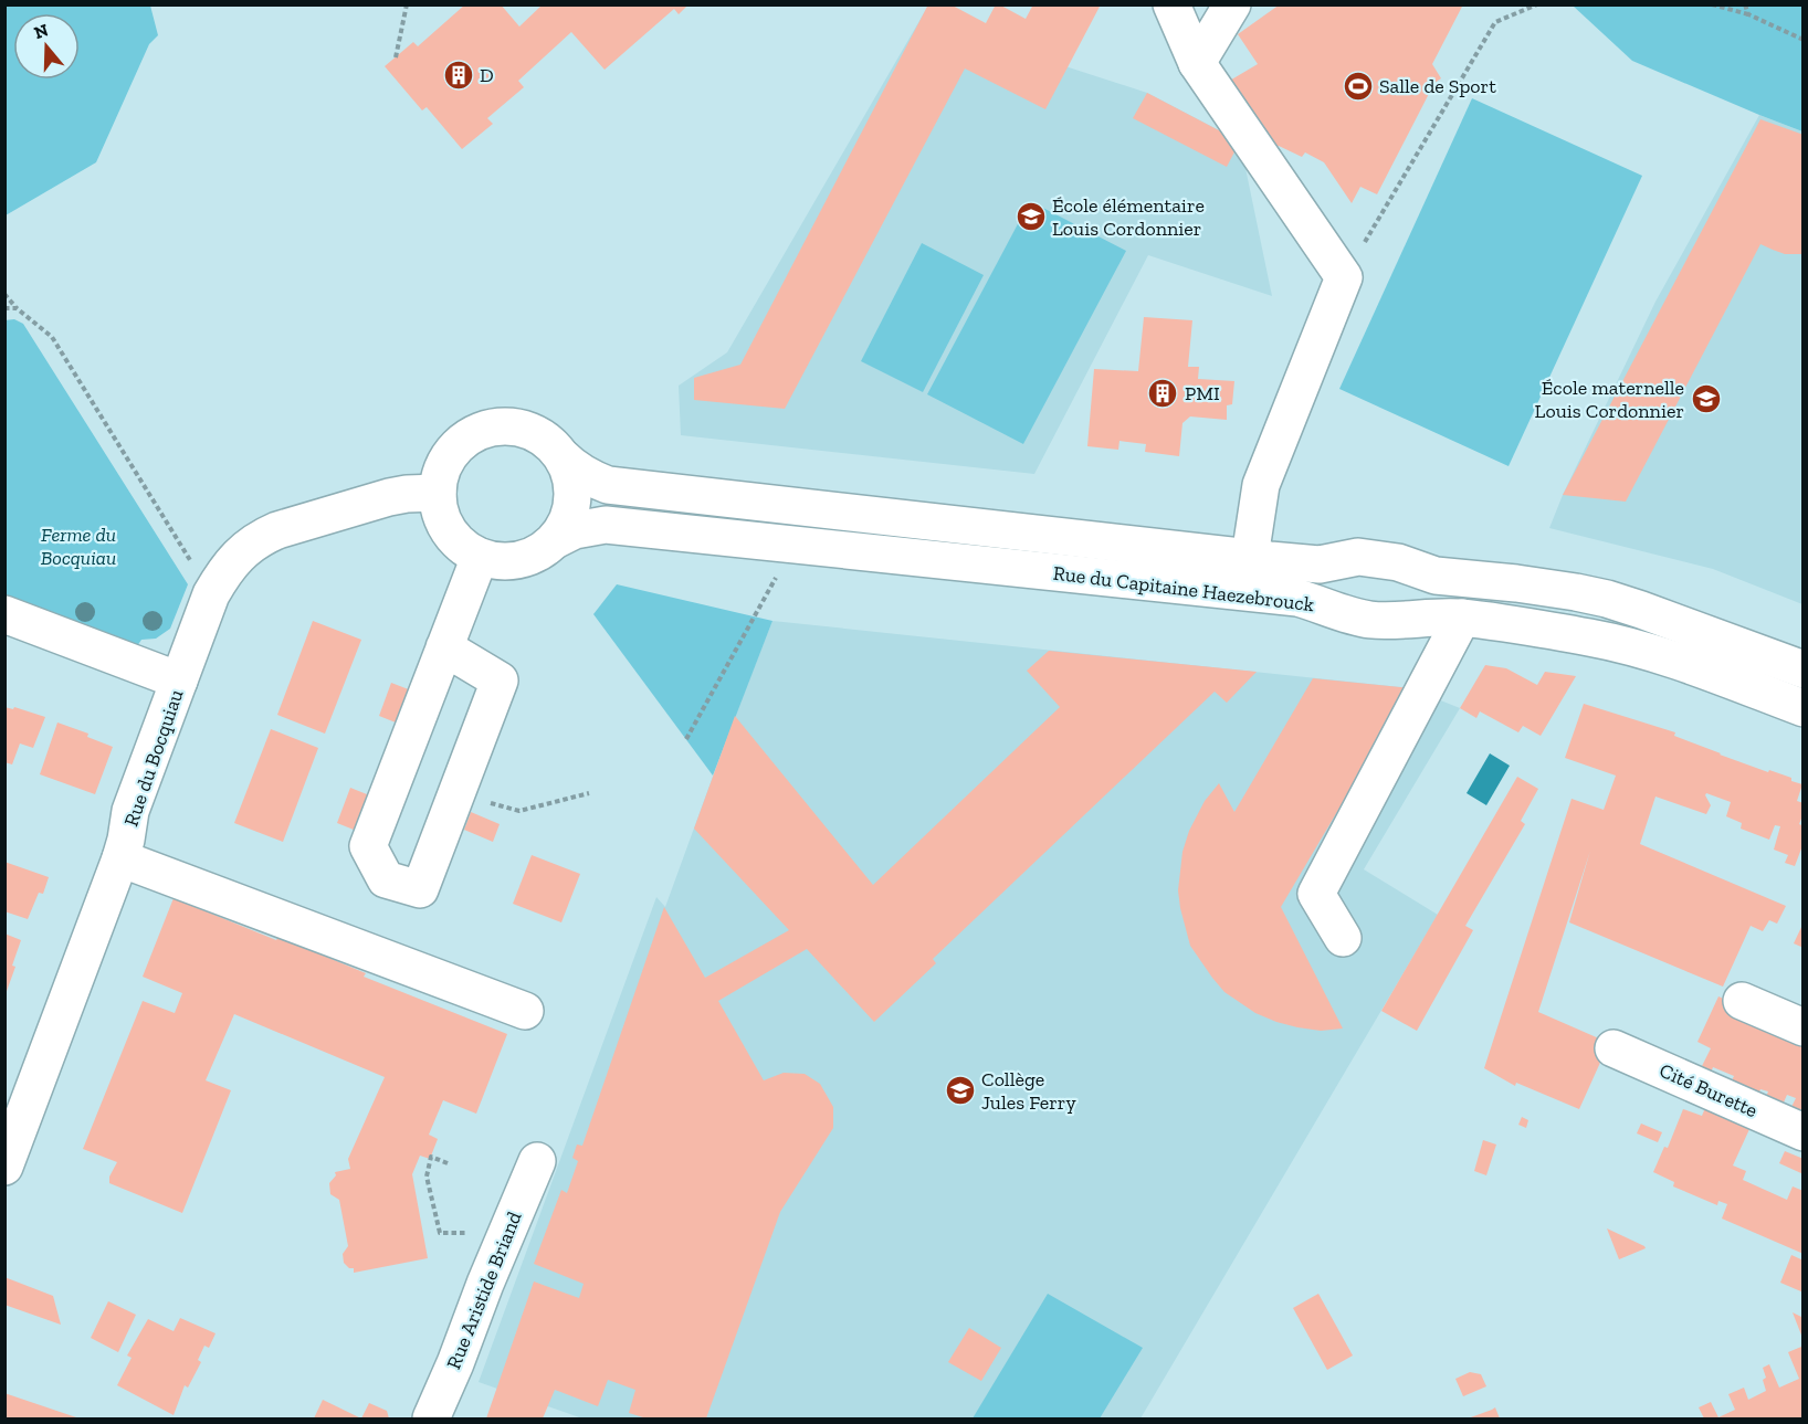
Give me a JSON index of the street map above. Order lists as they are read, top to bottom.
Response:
{
  "streets": {
    "street": [
      "Rue du Capitaine Haezebrouck",
      "Rue du Bocquiau",
      "Cité Burette",
      "Rue Aristide Briand"
    ]
  },
  "crossings": [
    ["Rue du Capitaine Haezebrouck", "Rue du Bocquiau"]
  ],
  "parks": ["Ferme du Bocquiau"],
  "places": {
    "building": ["D", "PMI"],
    "sports": ["Salle de Sport"],
    "school or university": ["École élémentaire Louis Cordonnier", "École maternelle Louis Cordonnier", "Collège Jules Ferry"]
  },
  "north": "top"
}
